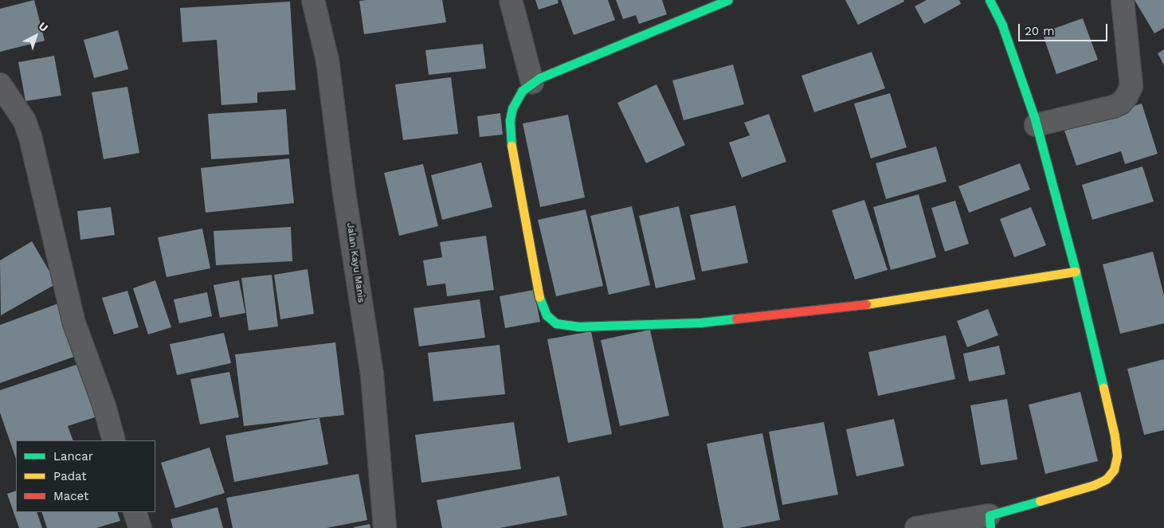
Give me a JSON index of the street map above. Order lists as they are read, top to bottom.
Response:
{
  "streets": {
    "street": ["Jalan Kayu Manis"]
  },
  "legend": ["Lancar", "Padat", "Macet"],
  "scale_bar": "20 m",
  "north": "top right"
}
